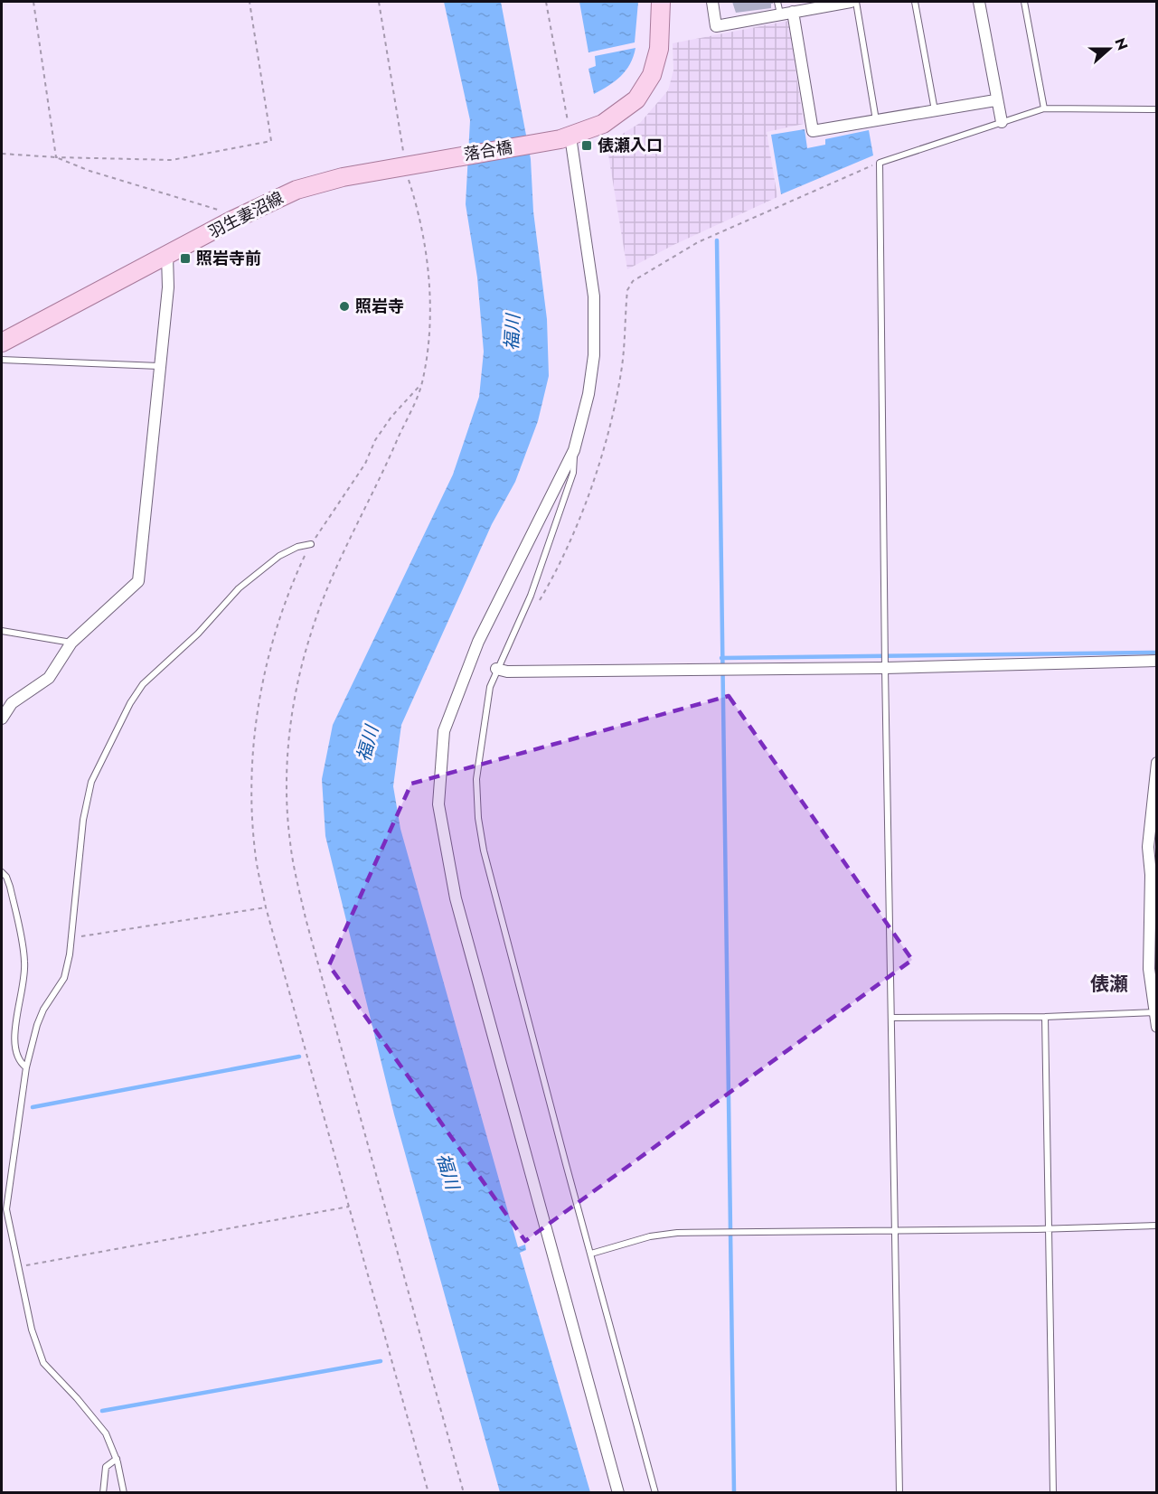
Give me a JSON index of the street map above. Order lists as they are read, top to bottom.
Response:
{
  "streets": {
    "main road": ["落合橋", "羽生妻沼線"]
  },
  "crossings": [
    ["落合橋", "羽生妻沼線"]
  ],
  "districts": ["俵瀬"],
  "water": ["福川"],
  "places": {
    "transit": ["俵瀬入口", "照岩寺前"],
    "other": ["照岩寺"]
  },
  "north": "right"
}
